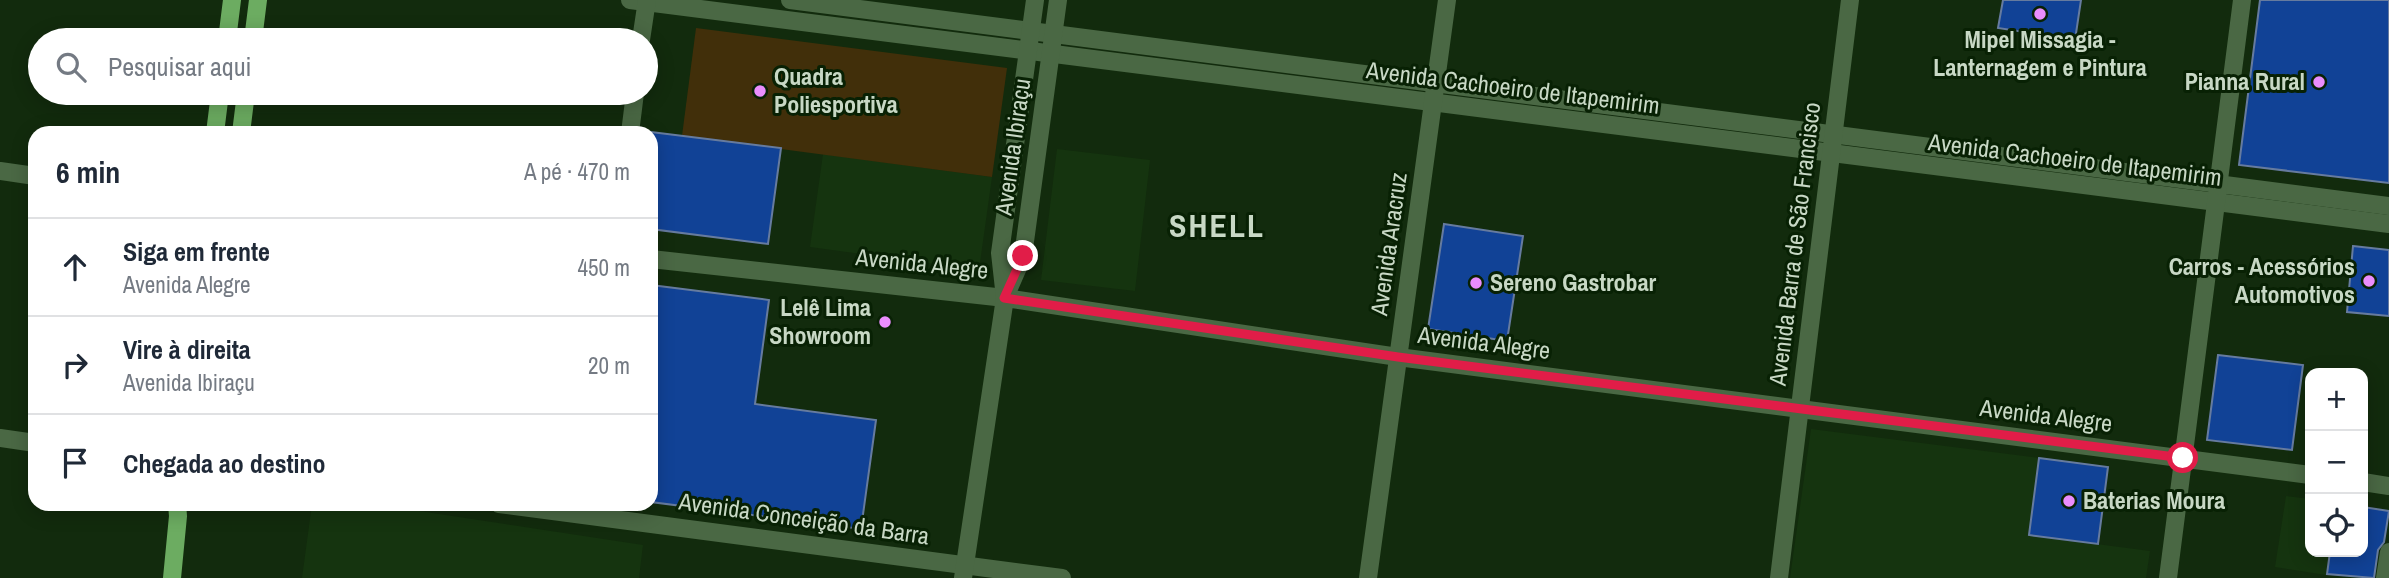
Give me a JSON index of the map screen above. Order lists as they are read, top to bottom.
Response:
{
  "streets": {
    "street": [
      "Avenida Cachoeiro de Itapemirim",
      "Avenida Ibiraçu",
      "Avenida Aracruz",
      "Avenida Barra de São Francisco",
      "Avenida Alegre",
      "Avenida Conceição da Barra"
    ]
  },
  "crossings": [
    ["Avenida Cachoeiro de Itapemirim", "Avenida Ibiraçu"],
    ["Avenida Cachoeiro de Itapemirim", "Avenida Aracruz"],
    ["Avenida Cachoeiro de Itapemirim", "Avenida Barra de São Francisco"],
    ["Avenida Ibiraçu", "Avenida Alegre"],
    ["Avenida Ibiraçu", "Avenida Conceição da Barra"],
    ["Avenida Aracruz", "Avenida Alegre"],
    ["Avenida Barra de São Francisco", "Avenida Alegre"]
  ],
  "districts": ["SHELL"],
  "places": [
    "Mipel Missagia - Lanternagem e Pintura",
    "Pianna Rural",
    "Quadra Poliesportiva",
    "Carros - Acessórios Automotivos",
    "Sereno Gastrobar",
    "Lelê Lima Showroom",
    "Baterias Moura"
  ],
  "page": {
    "search": "Pesquisar aqui",
    "heading": ["6 min", "A pé · 470 m"],
    "list": [
      ["Siga em frente", "Avenida Alegre", "450 m"],
      ["Vire à direita", "Avenida Ibiraçu", "20 m"],
      "Chegada ao destino"
    ],
    "map_buttons": ["+", "−"]
  }
}
